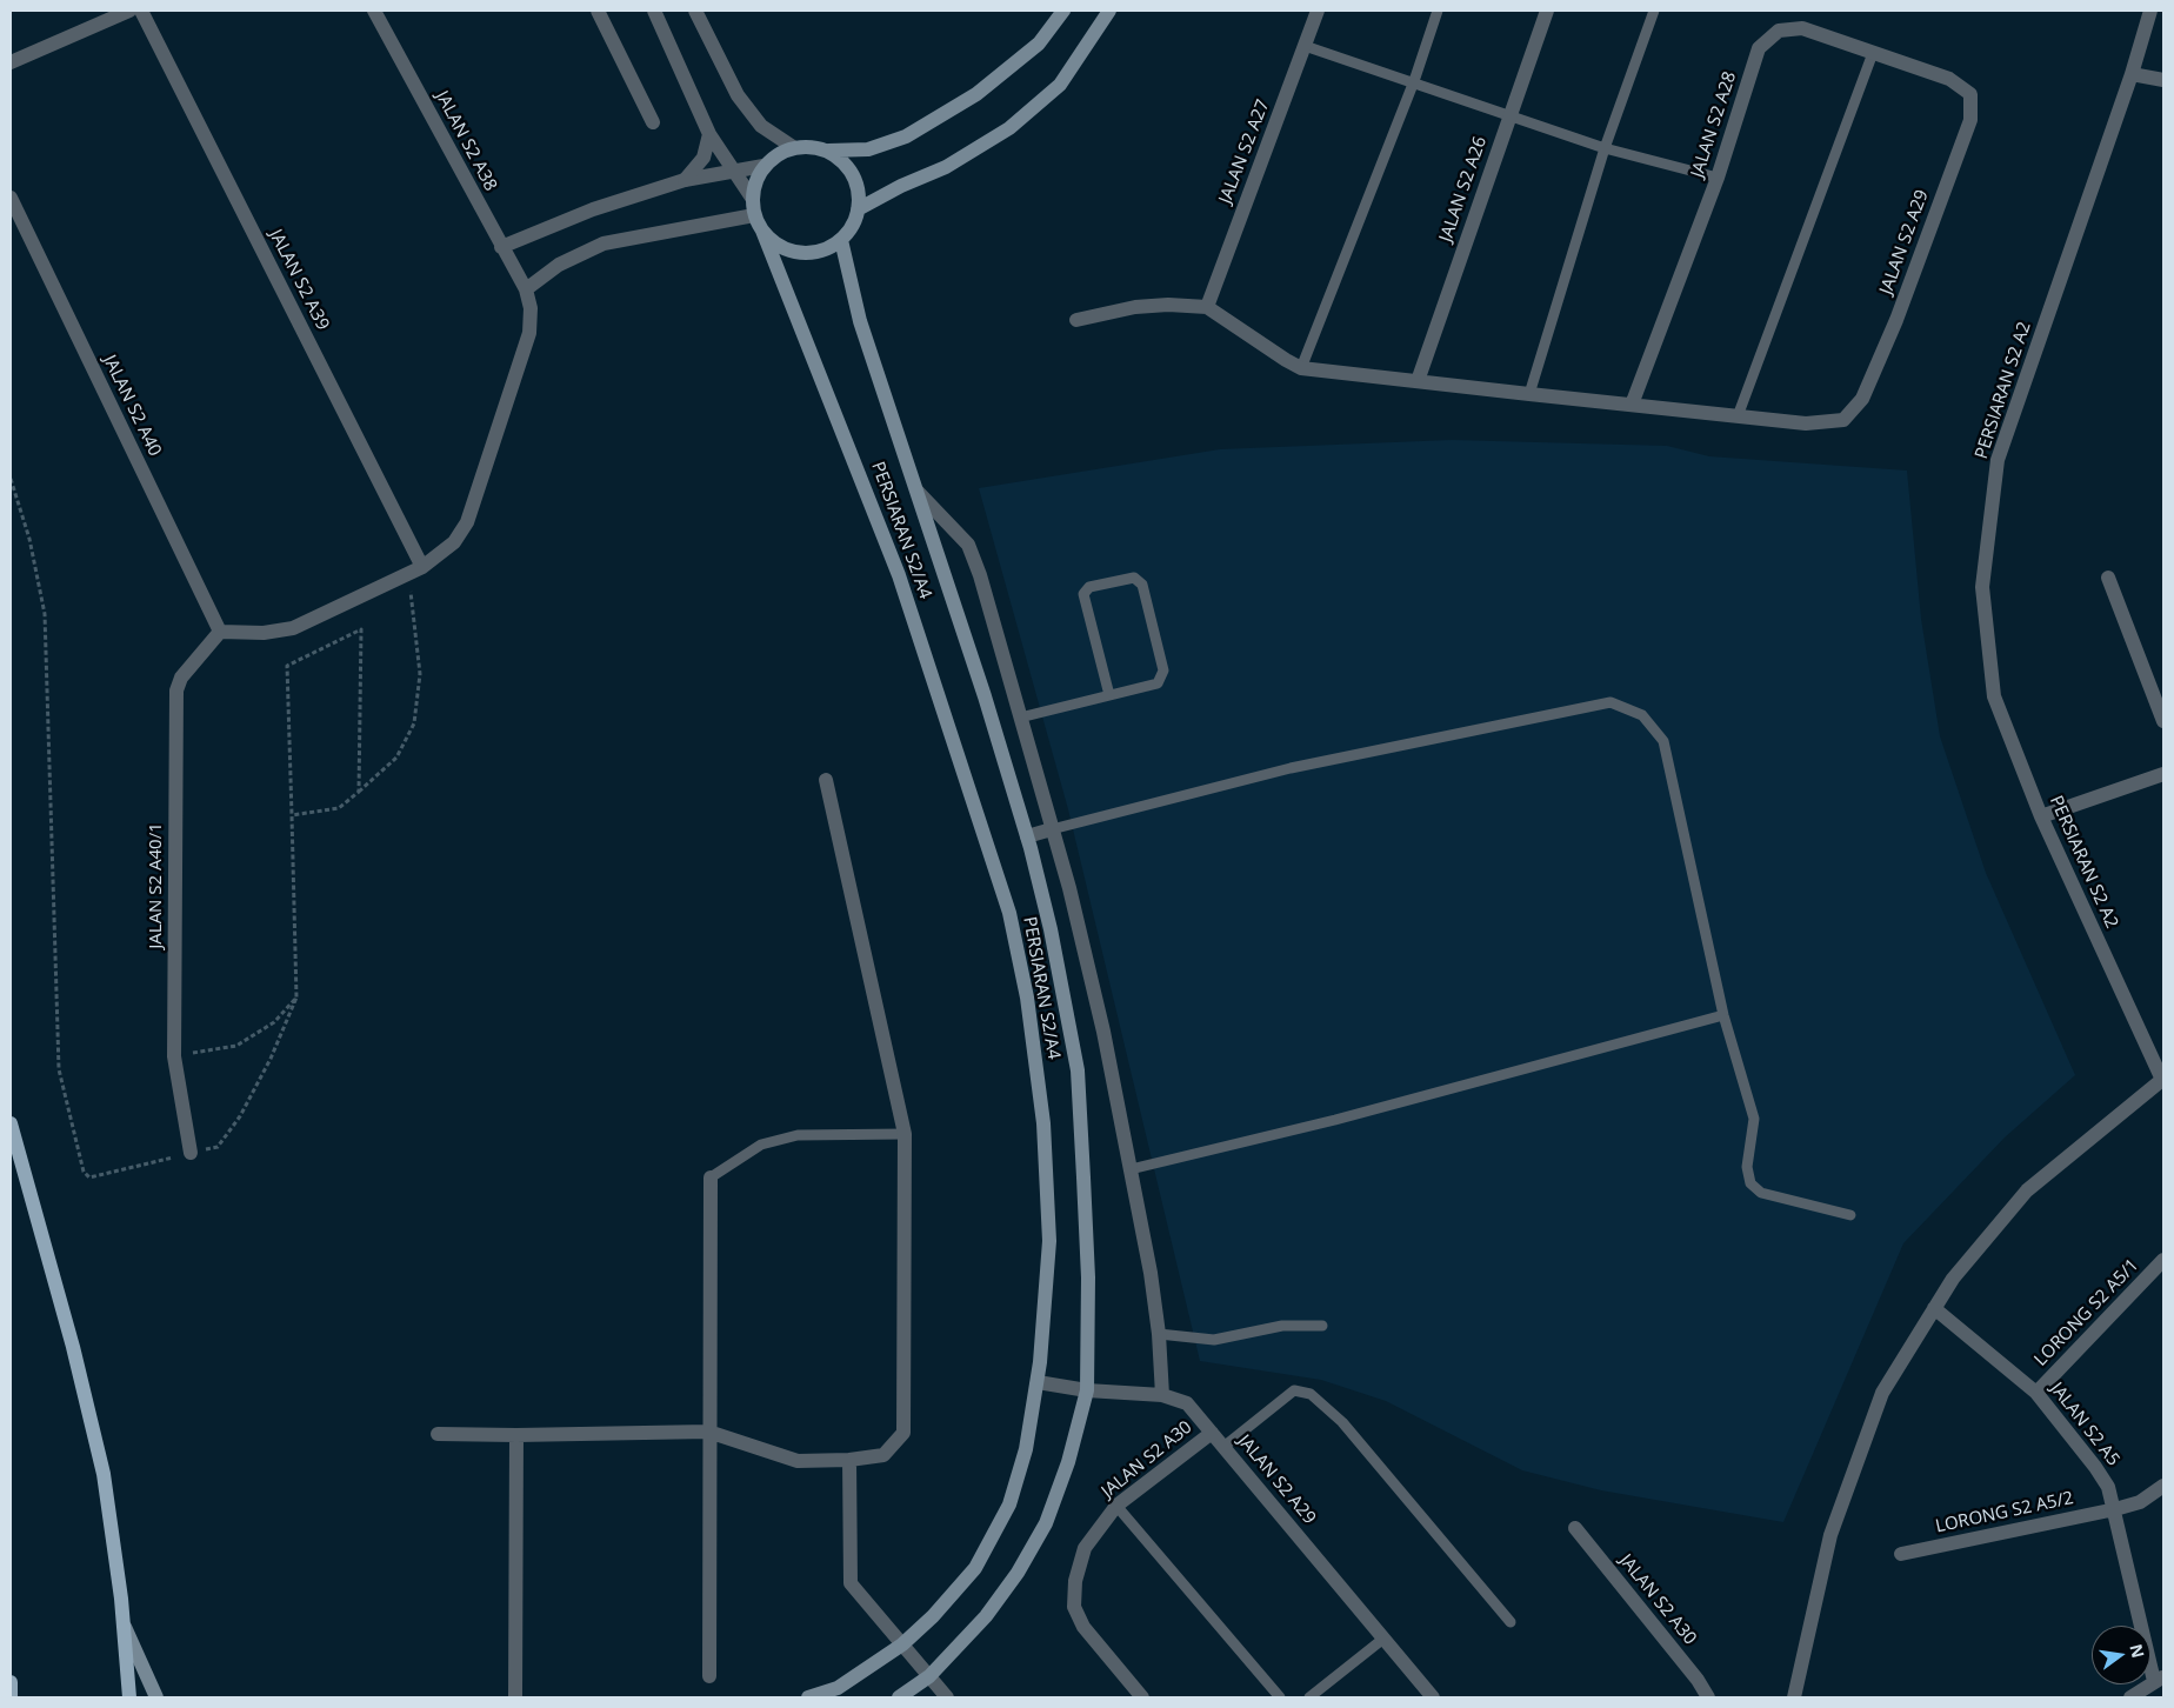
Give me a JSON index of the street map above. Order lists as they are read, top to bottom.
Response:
{
  "streets": {
    "main road": ["PERSIARAN S2/A4"],
    "street": [
      "JALAN S2 A28",
      "JALAN S2 A38",
      "JALAN S2 A27",
      "JALAN S2 A26",
      "JALAN S2 A29",
      "JALAN S2 A39",
      "PERSIARAN S2 A2",
      "JALAN S2 A40",
      "JALAN S2 A40/1",
      "LORONG S2 A5/1",
      "JALAN S2 A5",
      "JALAN S2 A30",
      "LORONG S2 A5/2"
    ]
  },
  "crossings": [
    ["JALAN S2 A28", "JALAN S2 A29"],
    ["JALAN S2 A29", "PERSIARAN S2/A4"],
    ["JALAN S2 A29", "JALAN S2 A30"],
    ["JALAN S2 A40", "JALAN S2 A40/1"],
    ["LORONG S2 A5/1", "JALAN S2 A5"],
    ["JALAN S2 A5", "LORONG S2 A5/2"]
  ],
  "north": "right"
}
